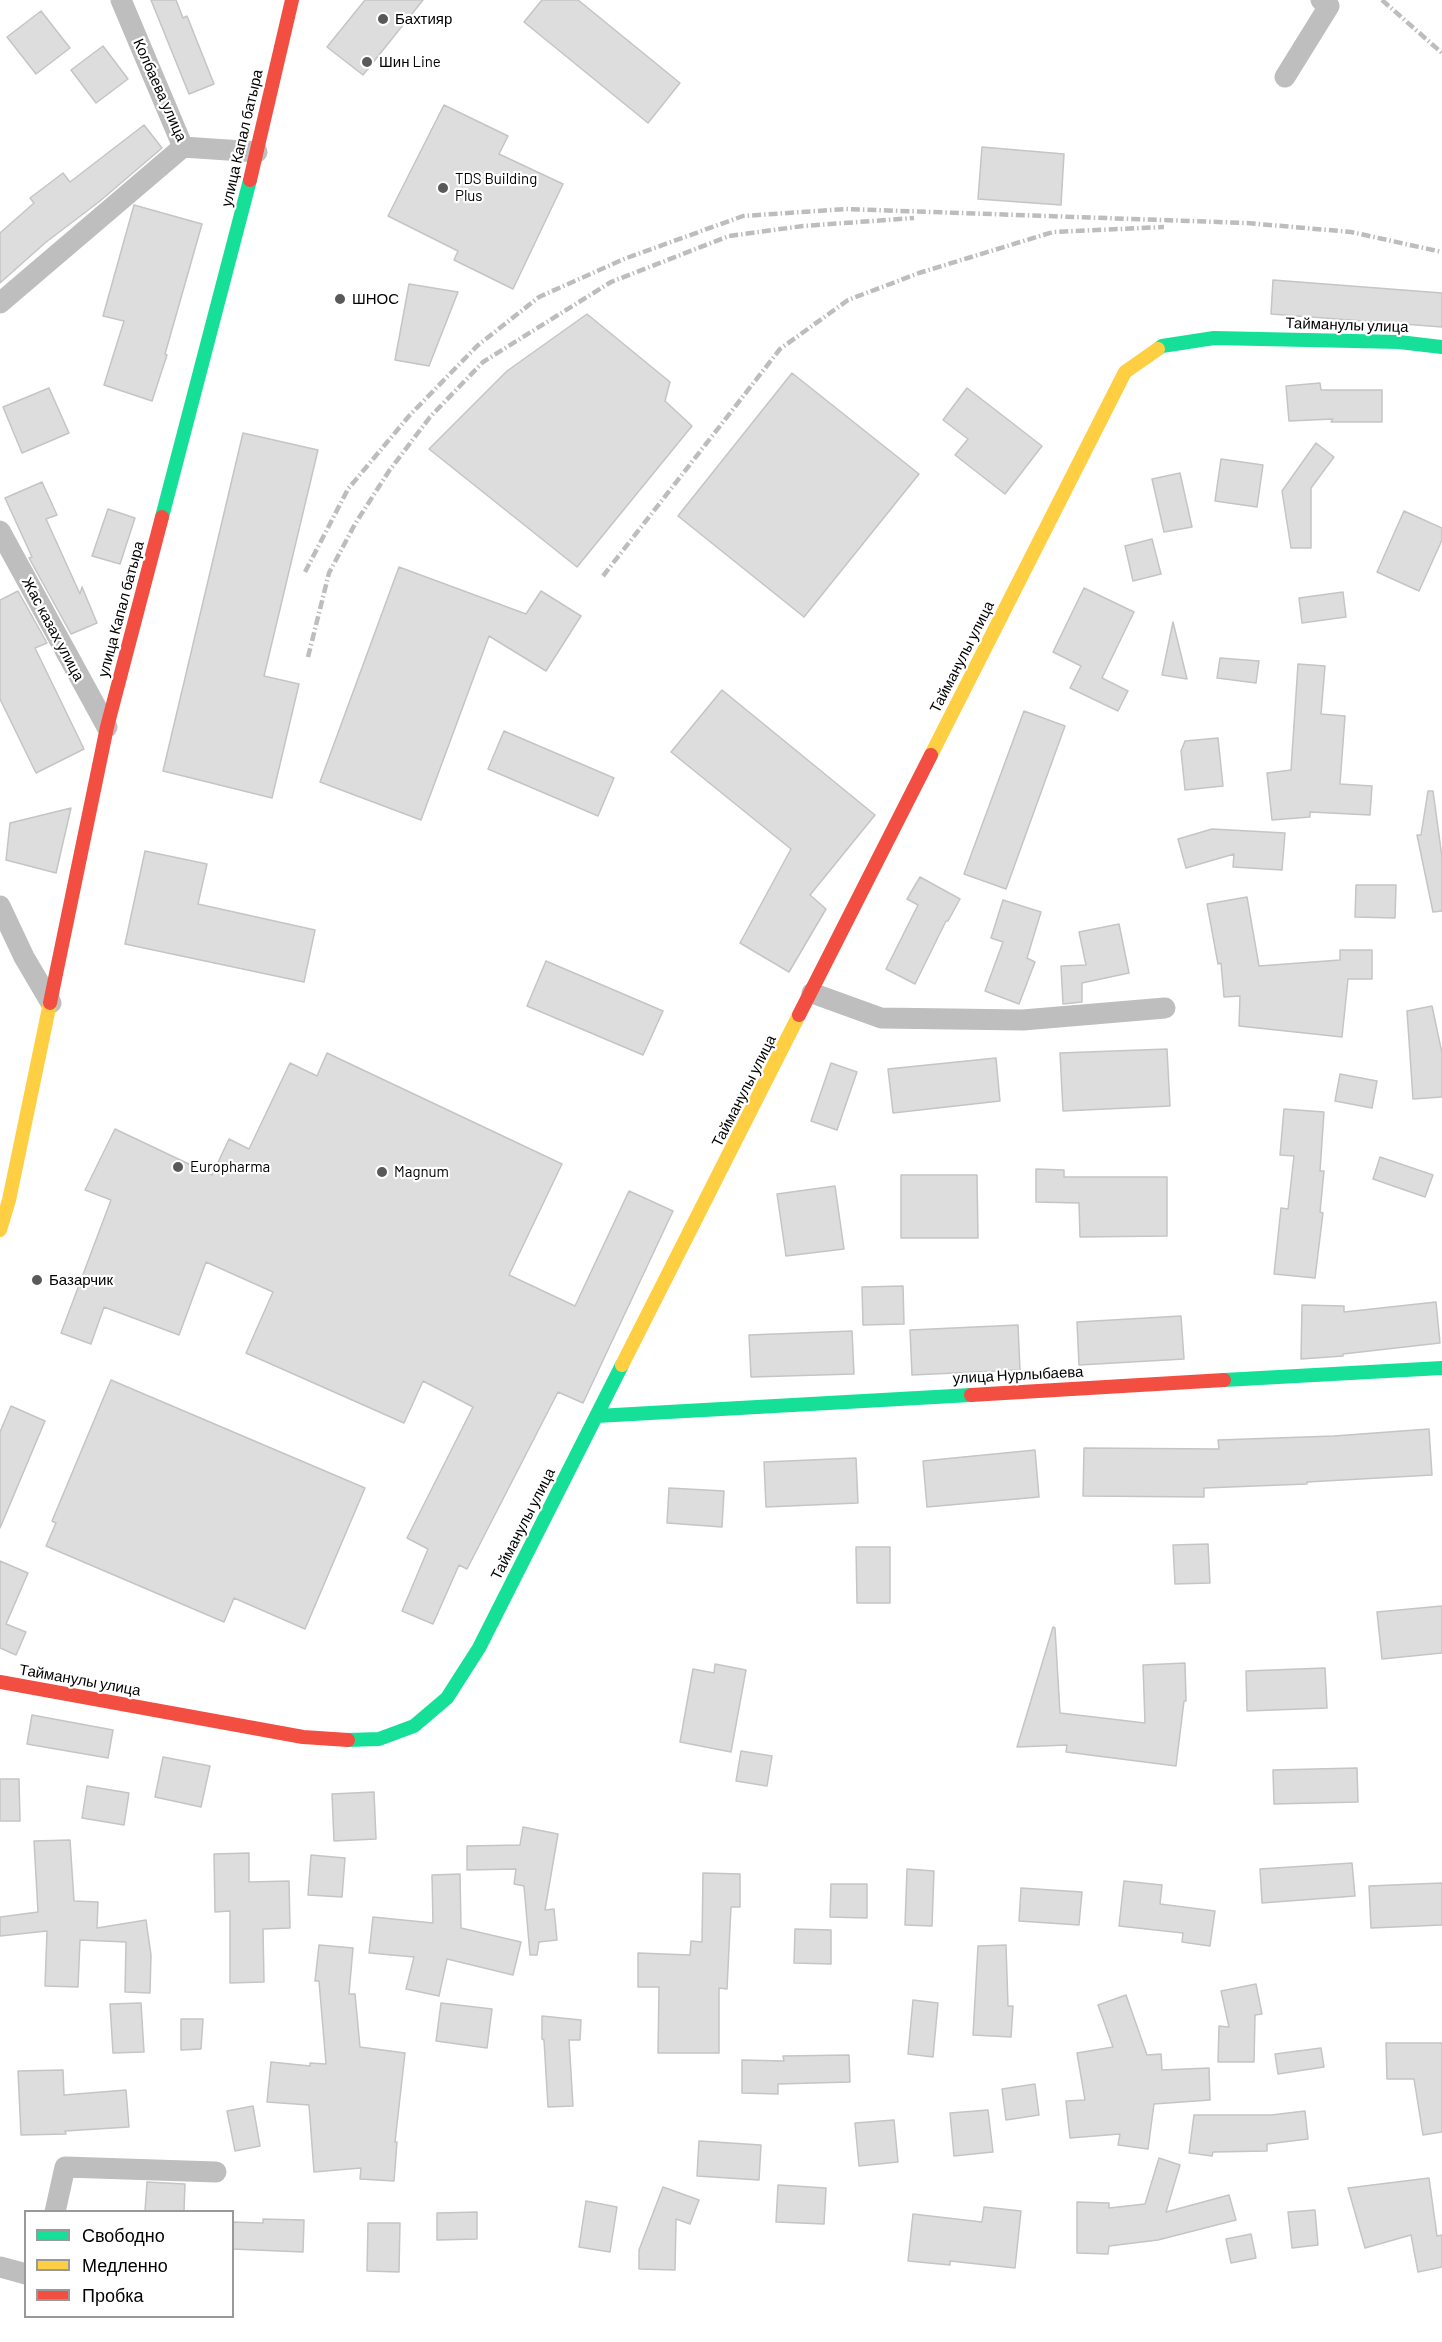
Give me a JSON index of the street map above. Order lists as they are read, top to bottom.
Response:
{
  "streets": {
    "street": [
      "Колбаева улица",
      "улица Капал батыра",
      "Тайманулы улица",
      "Жас казах улица",
      "улица Нурлыбаева"
    ]
  },
  "crossings": [
    ["Колбаева улица", "улица Капал батыра"],
    ["улица Капал батыра", "Жас казах улица"],
    ["Тайманулы улица", "улица Нурлыбаева"]
  ],
  "places": [
    "Бахтияр",
    "Шин Line",
    "TDS Building Plus",
    "ШНОС",
    "Europharma",
    "Magnum",
    "Базарчик"
  ],
  "legend": ["Свободно", "Медленно", "Пробка"]
}
